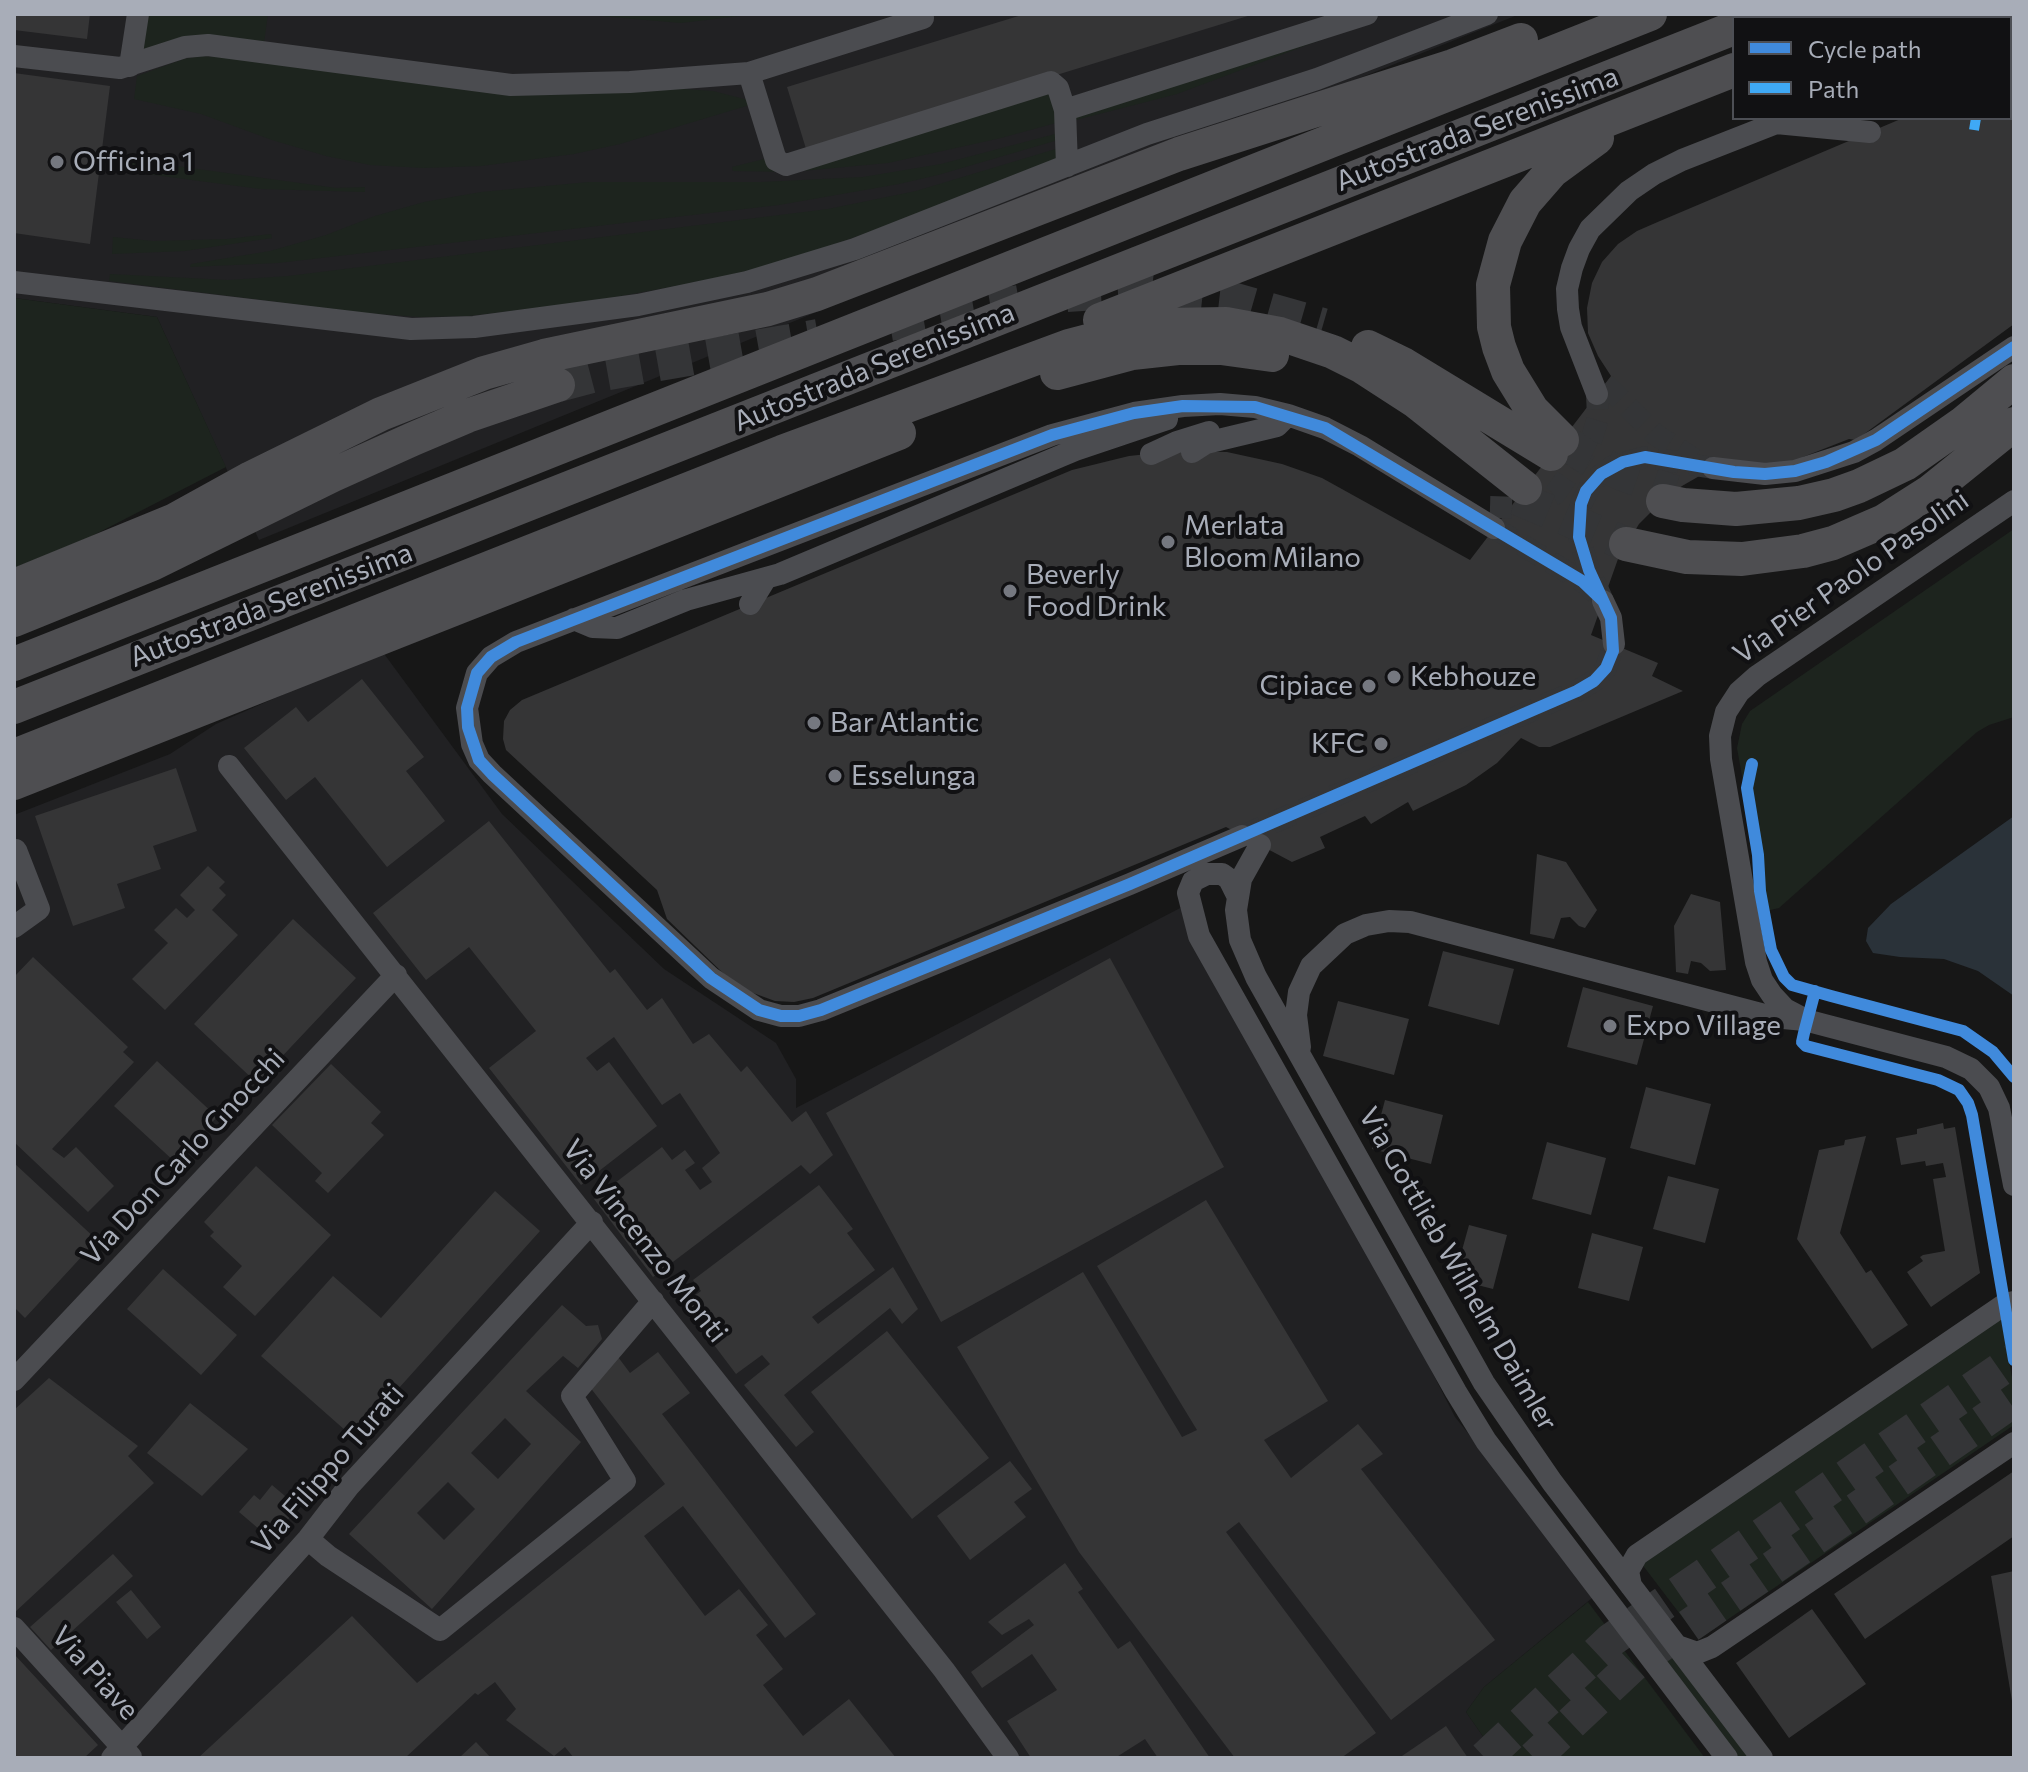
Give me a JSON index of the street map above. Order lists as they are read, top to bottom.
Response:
{
  "streets": {
    "highway": ["Autostrada Serenissima"],
    "street": [
      "Via Pier Paolo Pasolini",
      "Via Don Carlo Gnocchi",
      "Via Vincenzo Monti",
      "Via Gottlieb Wilhelm Daimler",
      "Via Filippo Turati",
      "Via Piave"
    ]
  },
  "crossings": [
    ["Via Pier Paolo Pasolini", "Via Gottlieb Wilhelm Daimler"],
    ["Via Don Carlo Gnocchi", "Via Vincenzo Monti"],
    ["Via Vincenzo Monti", "Via Filippo Turati"],
    ["Via Filippo Turati", "Via Piave"]
  ],
  "places": [
    "Officina 1",
    "Merlata Bloom Milano",
    "Beverly Food Drink",
    "Kebhouze",
    "Cipiace",
    "Bar Atlantic",
    "KFC",
    "Esselunga",
    "Expo Village"
  ],
  "legend": ["Cycle path", "Path"]
}
